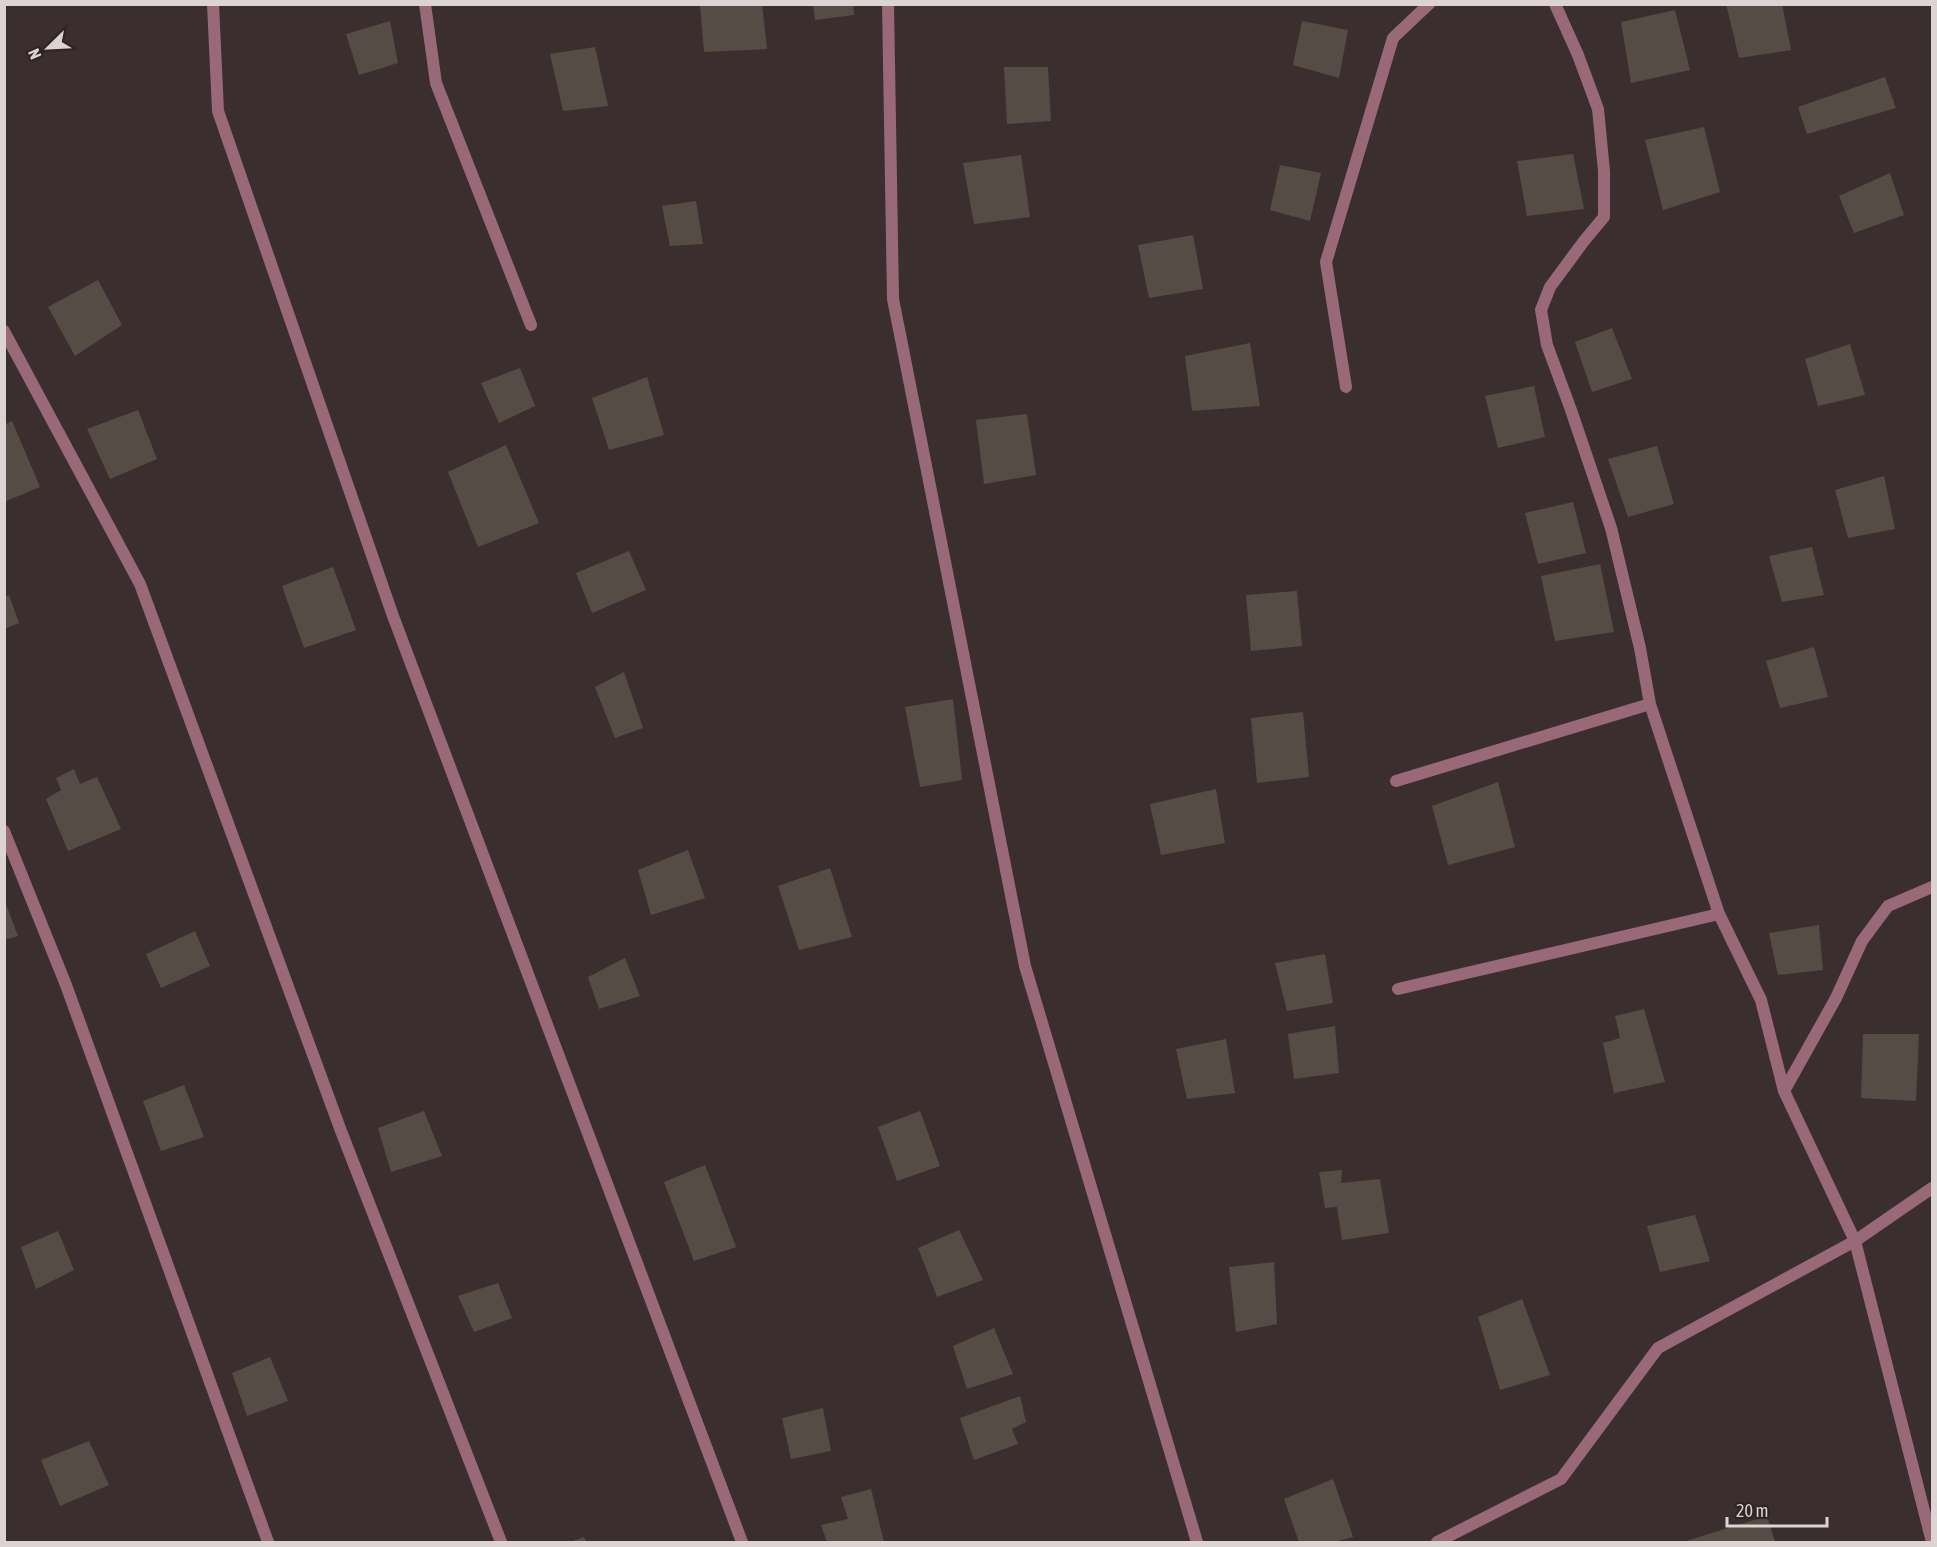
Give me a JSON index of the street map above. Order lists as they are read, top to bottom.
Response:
{
  "scale_bar": "20 m",
  "north": "bottom left"
}
